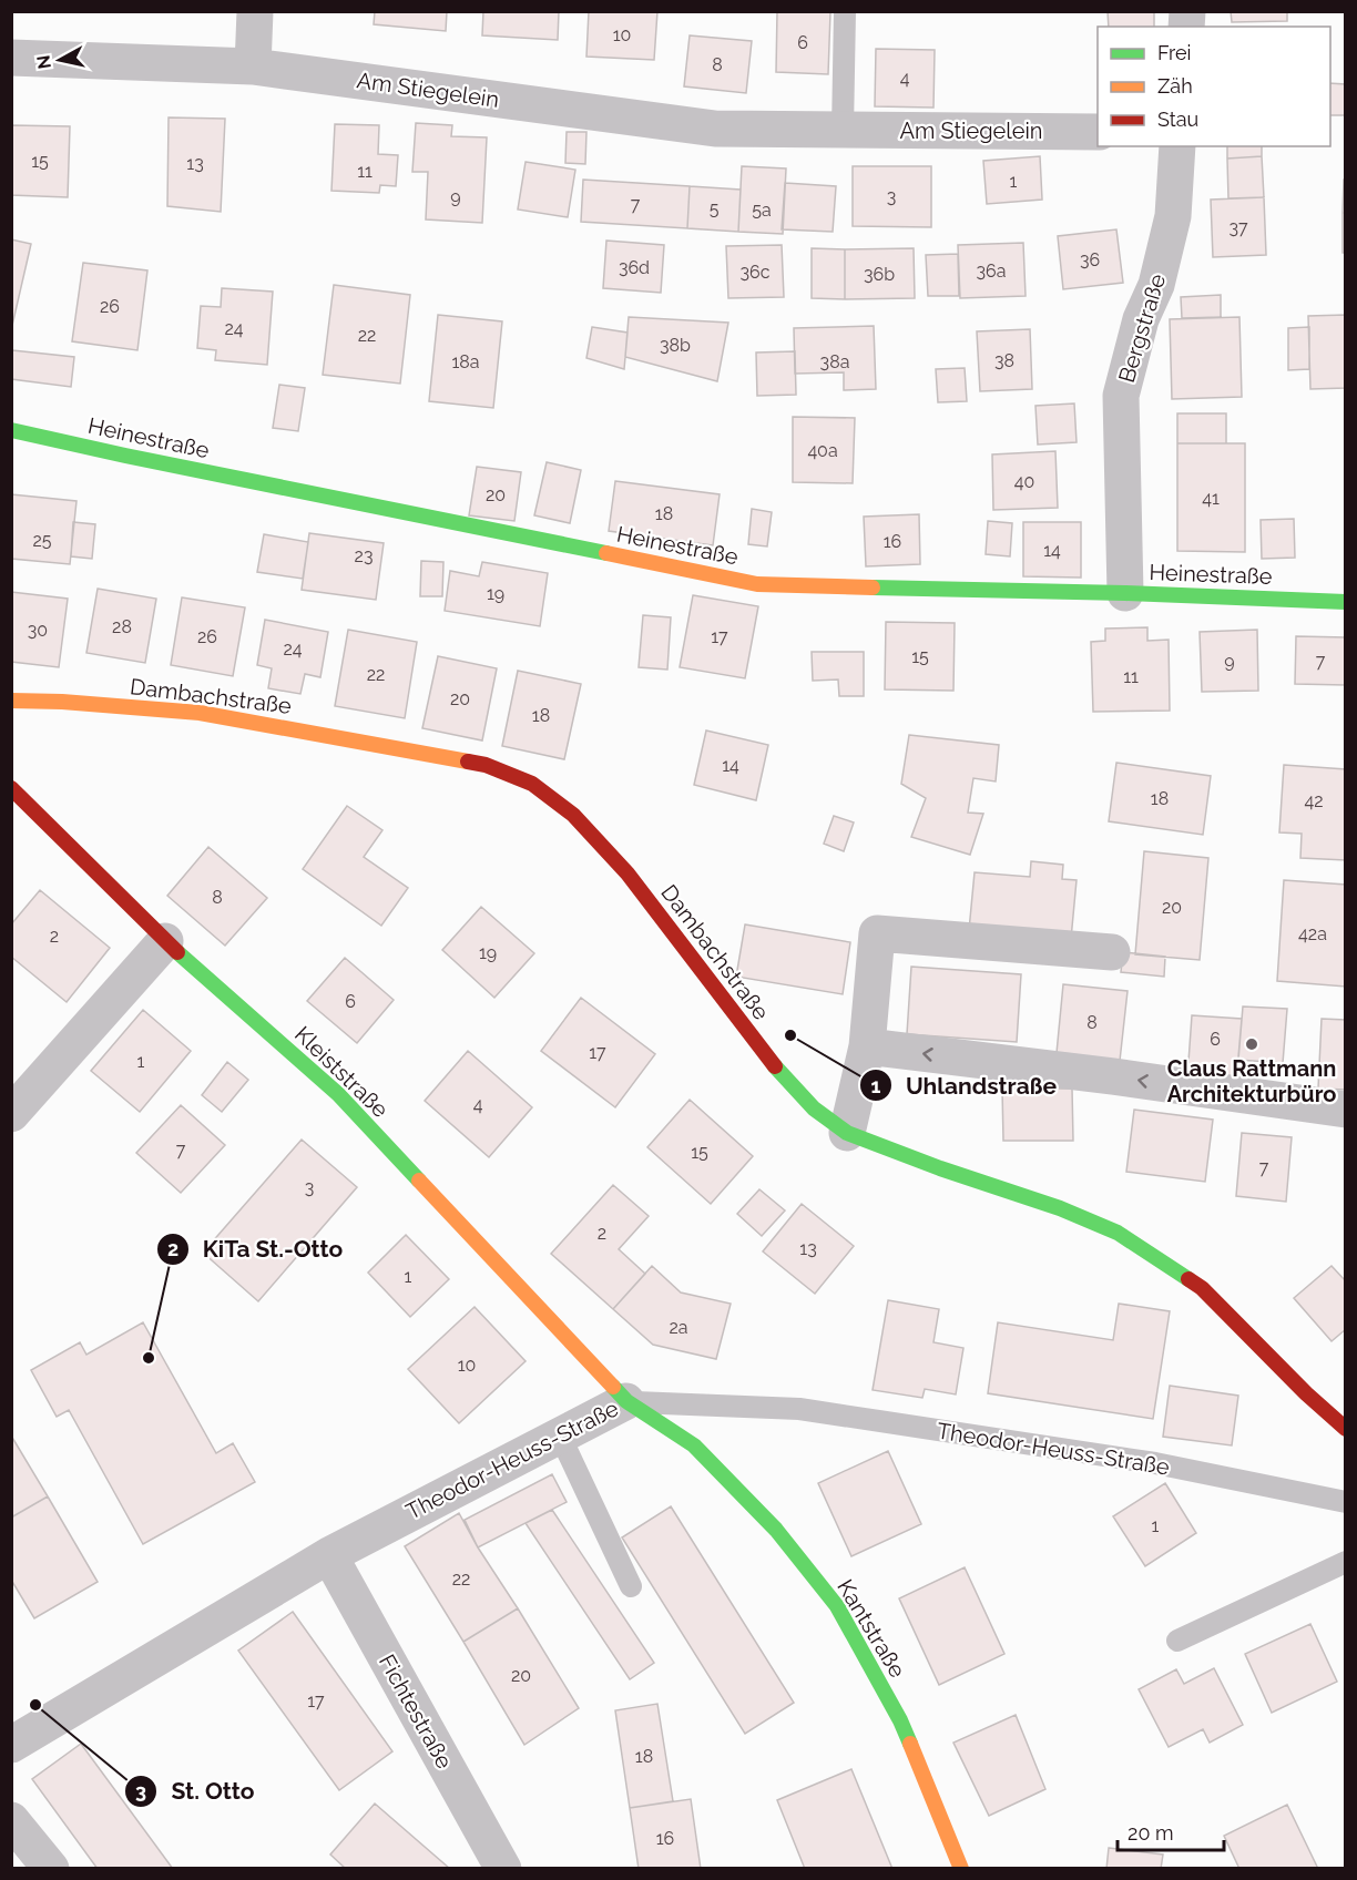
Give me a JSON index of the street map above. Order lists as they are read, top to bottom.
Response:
{
  "streets": {
    "street": [
      "Am Stiegelein",
      "Bergstraße",
      "Heinestraße",
      "Dambachstraße",
      "Kleiststraße",
      "Theodor-Heuss-Straße",
      "Kantstraße",
      "Fichtestraße"
    ]
  },
  "crossings": [
    ["Bergstraße", "Heinestraße"],
    ["Kleiststraße", "Theodor-Heuss-Straße"],
    ["Kleiststraße", "Kantstraße"],
    ["Theodor-Heuss-Straße", "Kantstraße"],
    ["Theodor-Heuss-Straße", "Fichtestraße"]
  ],
  "places": [
    "Uhlandstraße",
    "Claus Rattmann Architekturbüro",
    "KiTa St.-Otto",
    "St. Otto"
  ],
  "house_numbers": [
    "10",
    "6",
    "8",
    "4",
    "15",
    "13",
    "11",
    "1",
    "9",
    "3",
    "7",
    "5",
    "5a",
    "37",
    "36",
    "36d",
    "36a",
    "36c",
    "36b",
    "26",
    "24",
    "22",
    "38b",
    "38",
    "18a",
    "38a",
    "40a",
    "40",
    "20",
    "41",
    "18",
    "25",
    "16",
    "14",
    "23",
    "19",
    "28",
    "30",
    "26",
    "17",
    "24",
    "15",
    "9",
    "7",
    "22",
    "11",
    "20",
    "18",
    "14",
    "18",
    "42",
    "8",
    "20",
    "42a",
    "2",
    "19",
    "6",
    "8",
    "6",
    "17",
    "1",
    "4",
    "7",
    "15",
    "7",
    "3",
    "2",
    "13",
    "1",
    "2a",
    "10",
    "1",
    "22",
    "20",
    "17",
    "18",
    "16"
  ],
  "legend": ["Frei", "Zäh", "Stau"],
  "scale_bar": "20 m",
  "north": "left"
}
